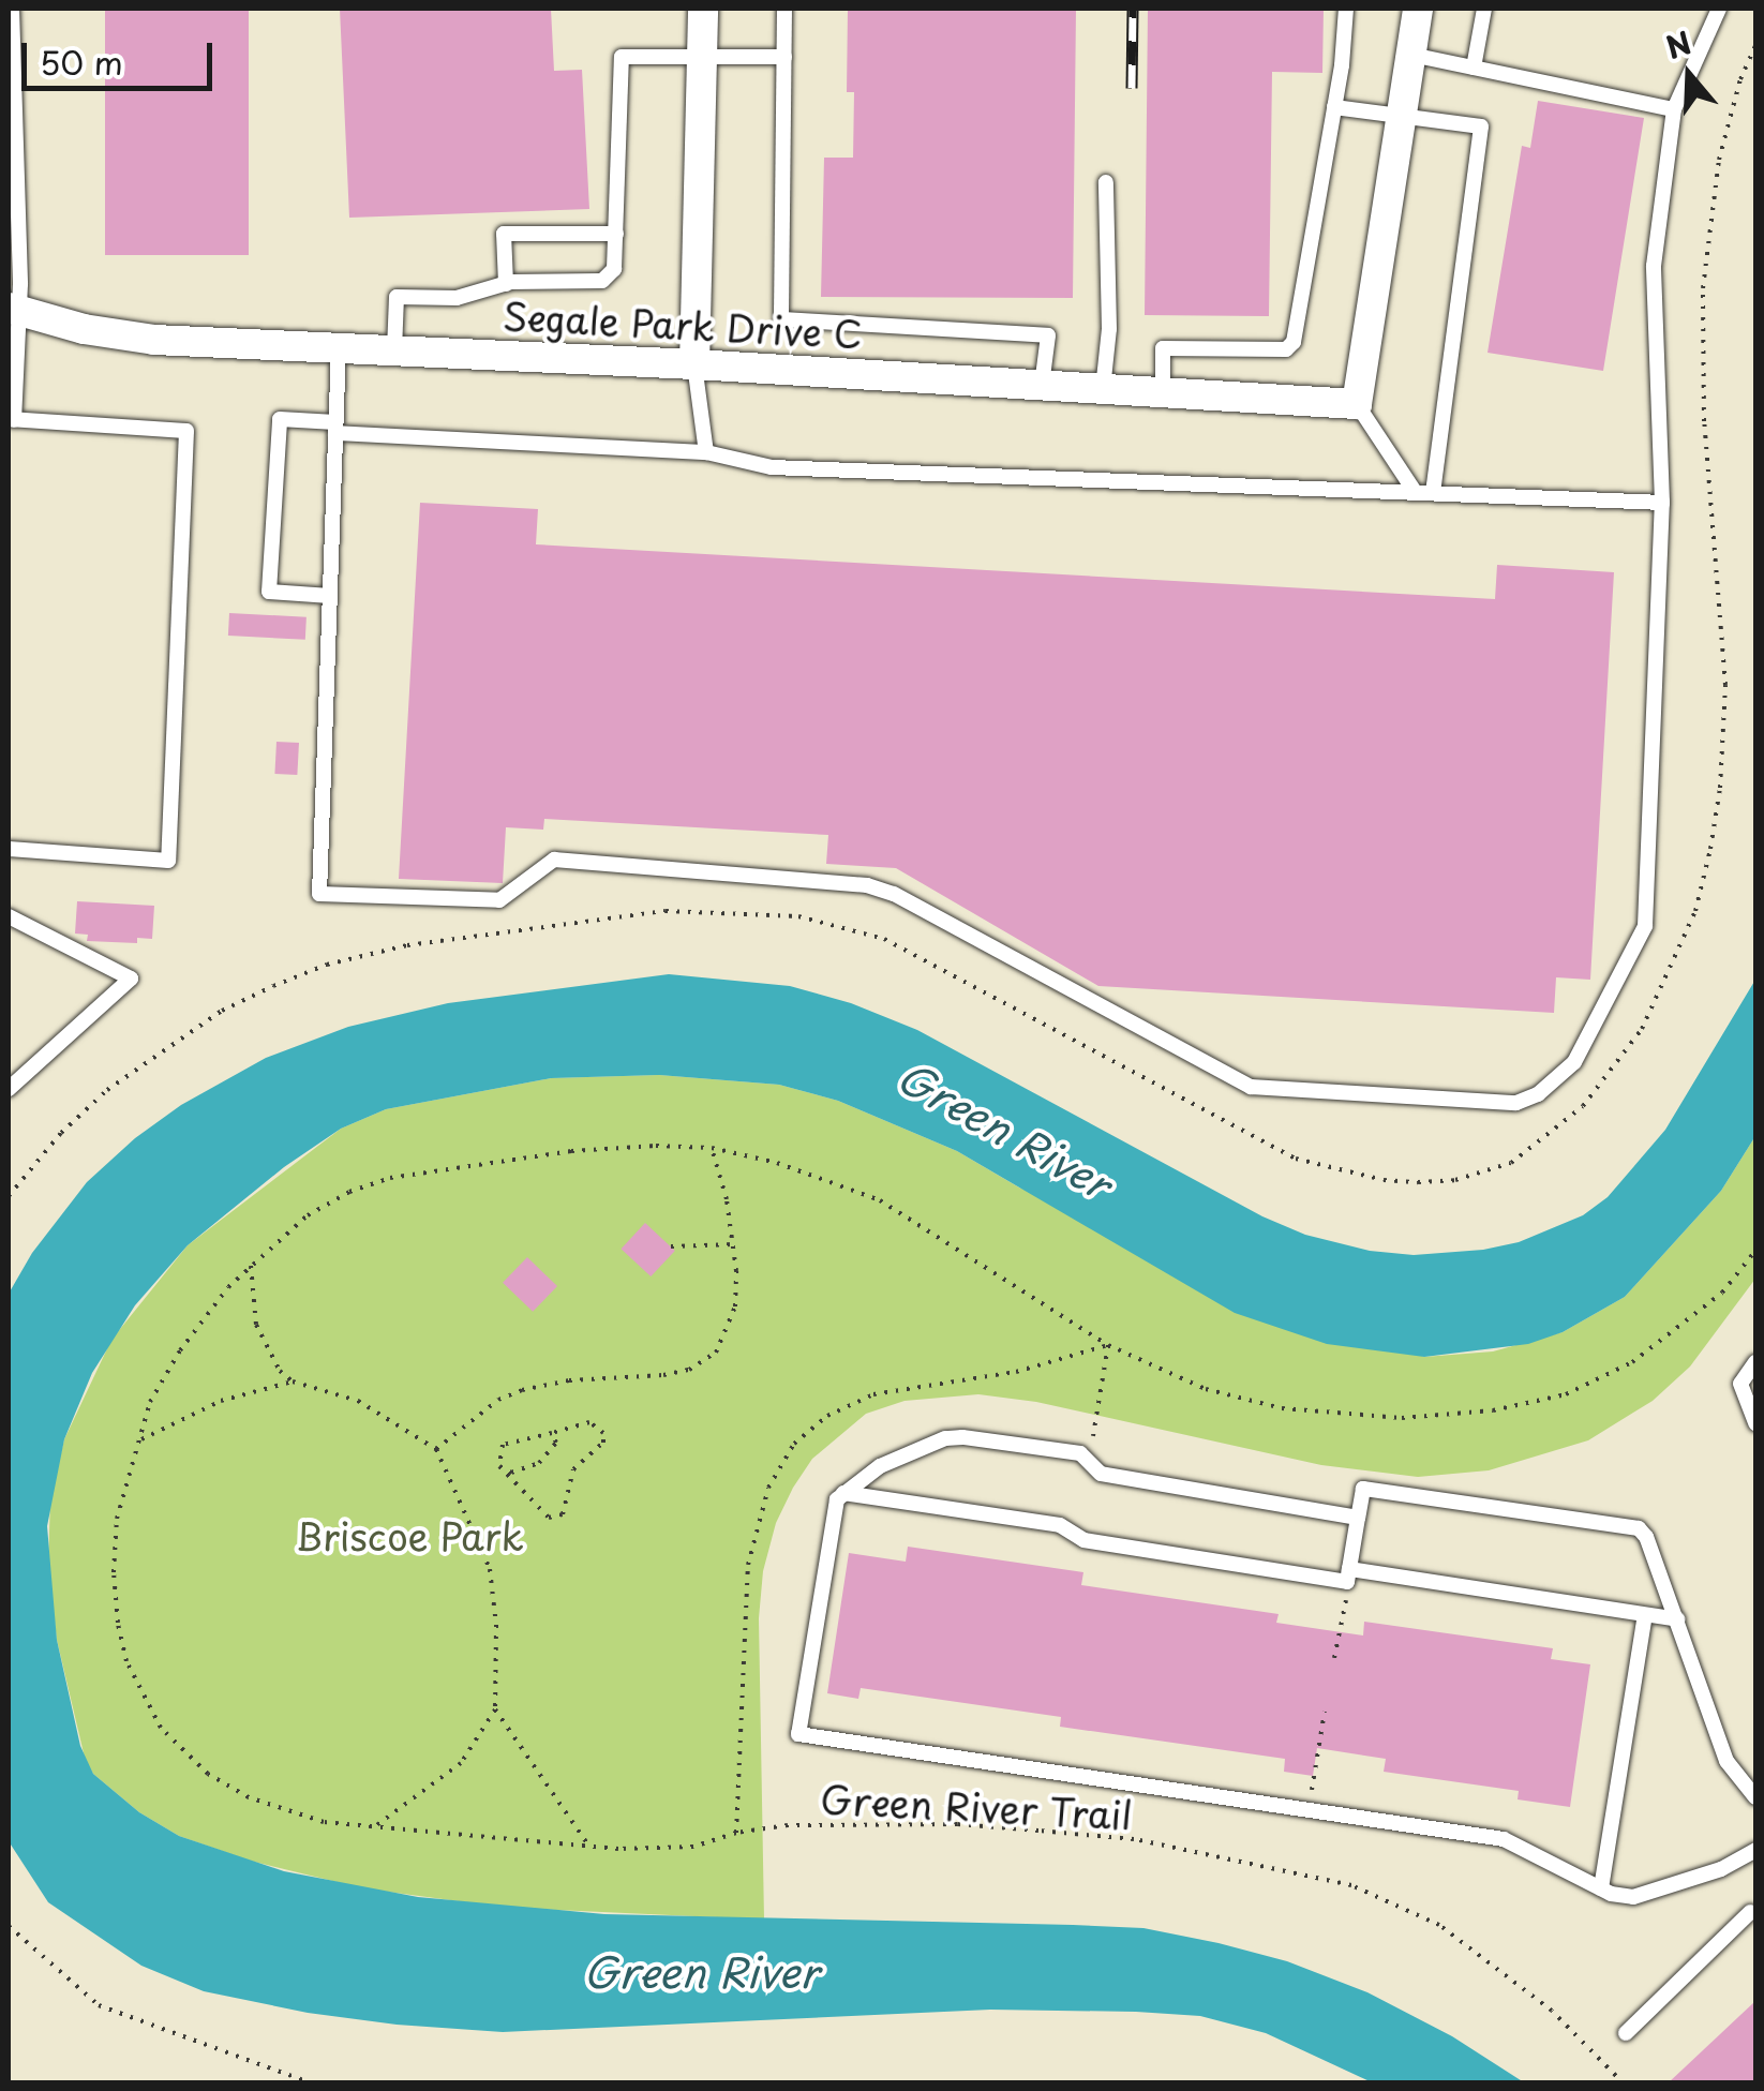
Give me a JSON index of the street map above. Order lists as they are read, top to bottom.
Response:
{
  "streets": {
    "street": ["Segale Park Drive C"],
    "path": ["Green River Trail"]
  },
  "water": ["Green River"],
  "parks": ["Briscoe Park"],
  "scale_bar": "50 m",
  "north": "top"
}
